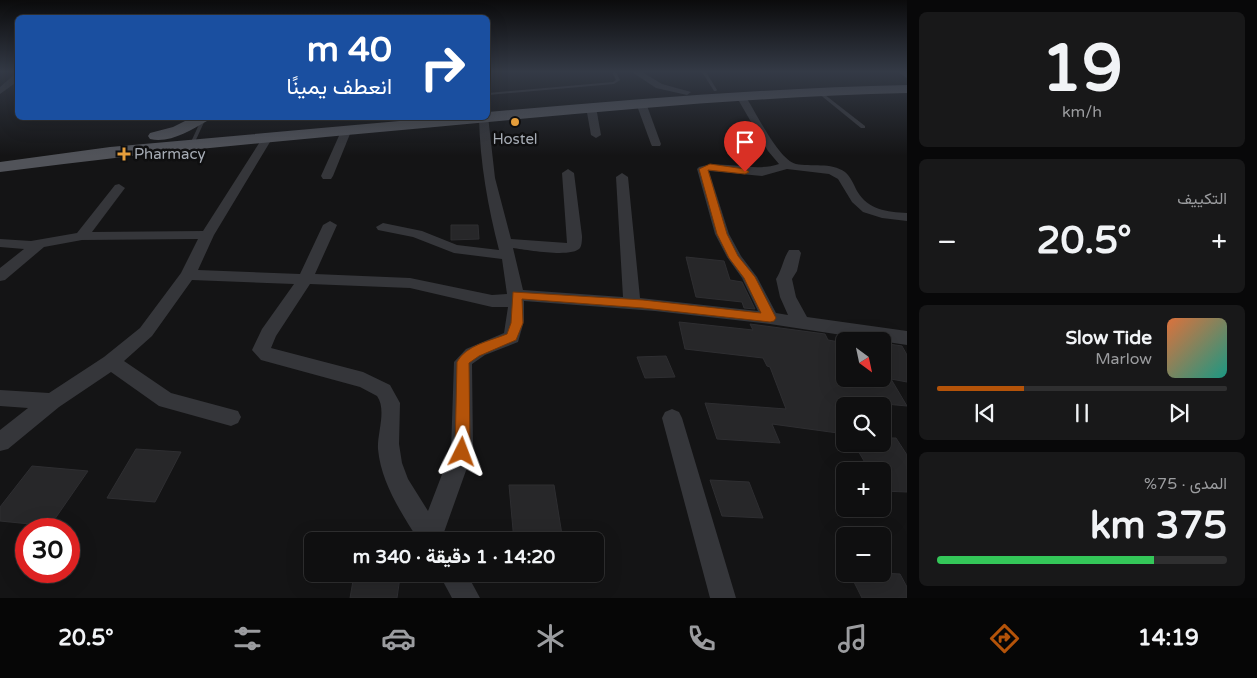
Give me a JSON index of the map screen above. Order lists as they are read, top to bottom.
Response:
{
  "places": {
    "other": ["Hostel"],
    "health": ["Pharmacy"]
  },
  "north": "bottom right",
  "page": {
    "tile": [
      ["19", "km/h"],
      "التكييف",
      ["المدى · 75%", "375 km"]
    ],
    "turn": ["40 m", "انعطف يمينًا"],
    "heat": ["−", "20.5°", "+"],
    "song": ["Slow Tide", "Marlow"],
    "map_buttons": ["+", "−"],
    "limit": "30",
    "trip": "14:20 · 1 دقيقة · 340 m",
    "tabs": ["14:19", "20.5°"]
  }
}
